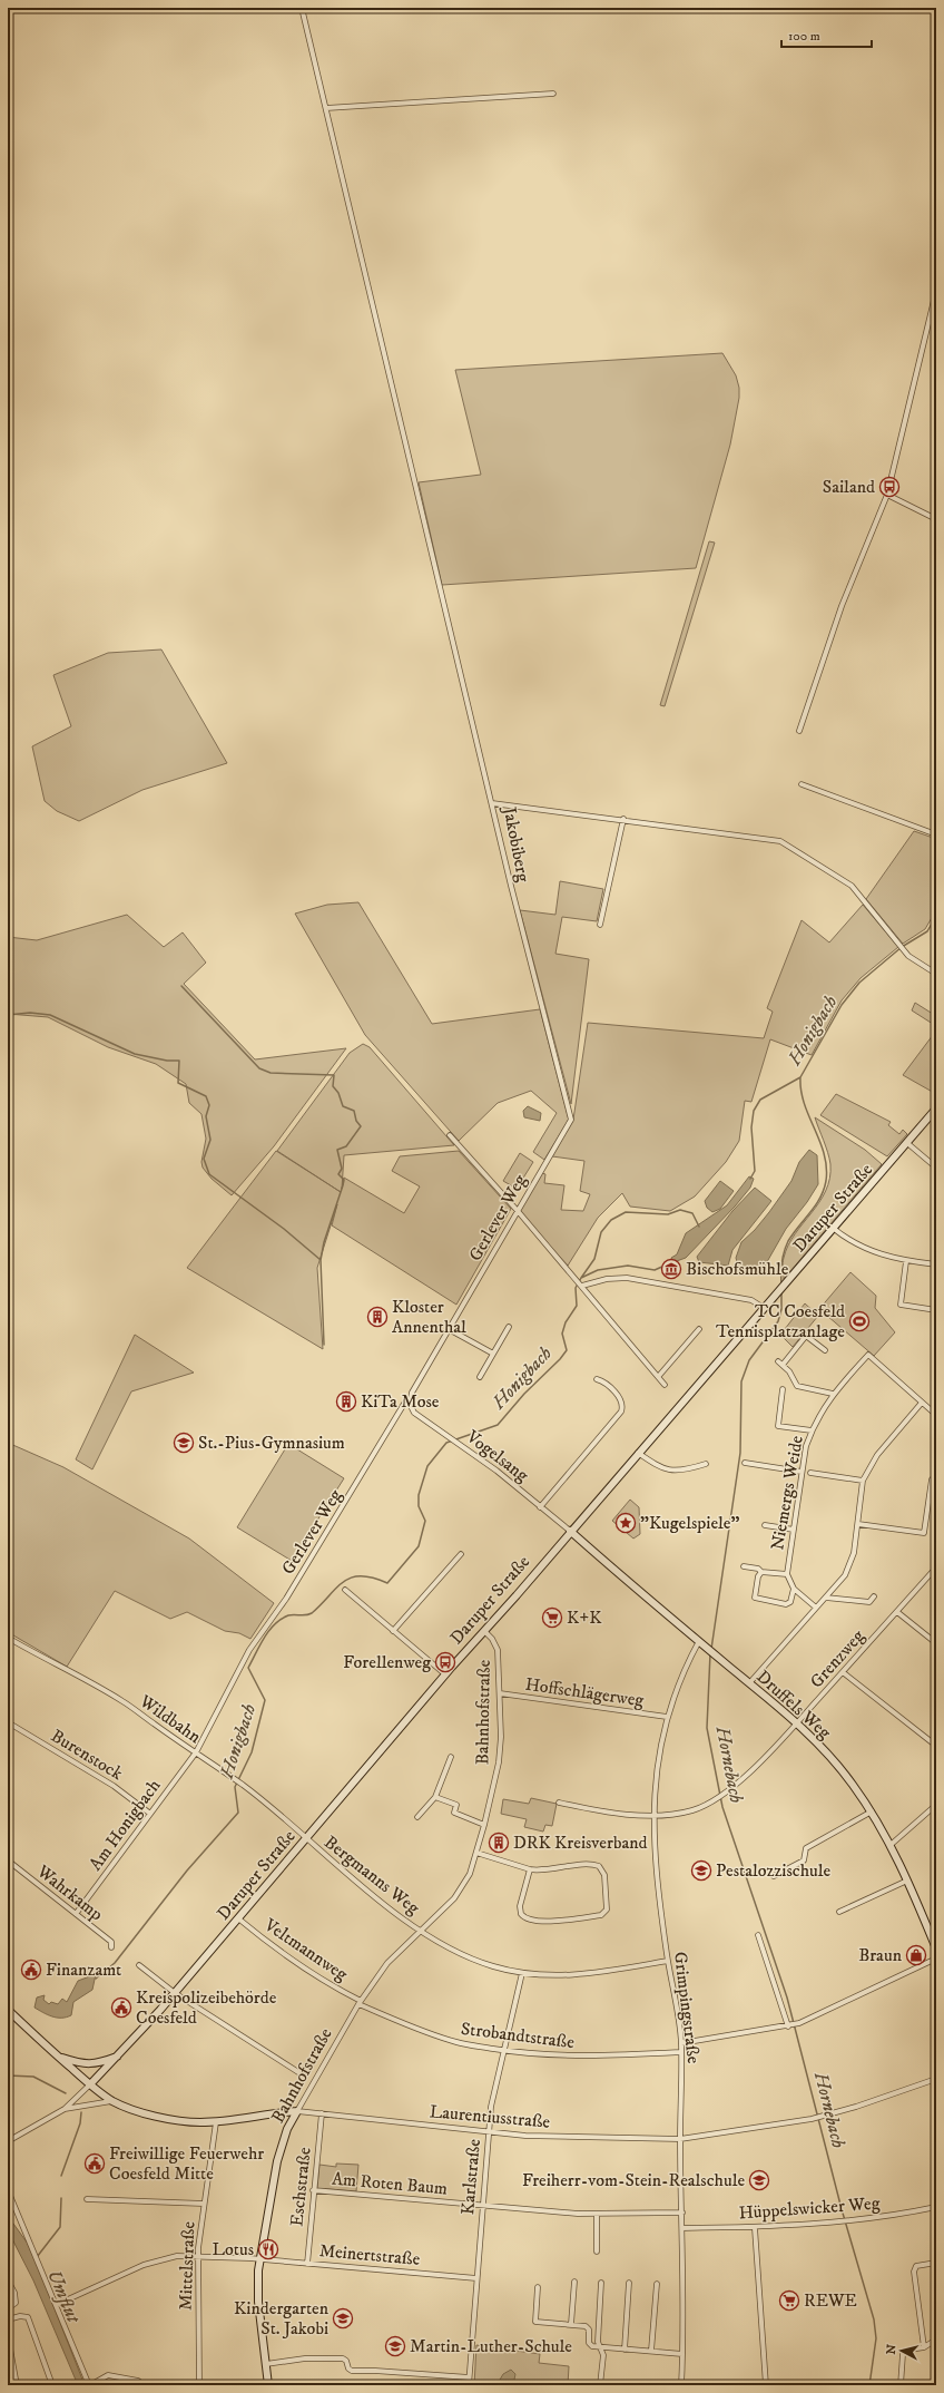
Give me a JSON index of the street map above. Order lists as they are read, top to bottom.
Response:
{
  "streets": {
    "street": [
      "Jakobiberg",
      "Daruper Straße",
      "Gerlever Weg",
      "Vogelsang",
      "Niemergs Weide",
      "Grenzweg",
      "Hoffschlägerweg",
      "Druffels Weg",
      "Bahnhofstraße",
      "Wildbahn",
      "Burenstock",
      "Am Honigbach",
      "Bergmanns Weg",
      "Wahrkamp",
      "Veltmannweg",
      "Grimpingstraße",
      "Strobandtstraße",
      "Laurentiusstraße",
      "Karlstraße",
      "Am Roten Baum",
      "Eschstraße",
      "Hüppelswicker Weg",
      "Meinertstraße",
      "Mittelstraße"
    ]
  },
  "crossings": [
    ["Jakobiberg", "Gerlever Weg"],
    ["Daruper Straße", "Vogelsang"],
    ["Daruper Straße", "Druffels Weg"],
    ["Daruper Straße", "Bahnhofstraße"],
    ["Daruper Straße", "Wildbahn"],
    ["Daruper Straße", "Bergmanns Weg"],
    ["Daruper Straße", "Veltmannweg"],
    ["Gerlever Weg", "Vogelsang"],
    ["Gerlever Weg", "Wildbahn"],
    ["Gerlever Weg", "Am Honigbach"],
    ["Vogelsang", "Druffels Weg"],
    ["Grenzweg", "Druffels Weg"],
    ["Grenzweg", "Grimpingstraße"],
    ["Hoffschlägerweg", "Bahnhofstraße"],
    ["Hoffschlägerweg", "Grimpingstraße"],
    ["Druffels Weg", "Grimpingstraße"],
    ["Bahnhofstraße", "Bergmanns Weg"],
    ["Bahnhofstraße", "Veltmannweg"],
    ["Bahnhofstraße", "Strobandtstraße"],
    ["Bahnhofstraße", "Laurentiusstraße"],
    ["Bahnhofstraße", "Meinertstraße"],
    ["Wildbahn", "Am Honigbach"],
    ["Wildbahn", "Bergmanns Weg"],
    ["Burenstock", "Am Honigbach"],
    ["Am Honigbach", "Wahrkamp"],
    ["Bergmanns Weg", "Grimpingstraße"],
    ["Bergmanns Weg", "Karlstraße"],
    ["Veltmannweg", "Strobandtstraße"],
    ["Grimpingstraße", "Strobandtstraße"],
    ["Grimpingstraße", "Laurentiusstraße"],
    ["Grimpingstraße", "Am Roten Baum"],
    ["Grimpingstraße", "Hüppelswicker Weg"],
    ["Strobandtstraße", "Karlstraße"],
    ["Laurentiusstraße", "Karlstraße"],
    ["Laurentiusstraße", "Eschstraße"],
    ["Karlstraße", "Am Roten Baum"],
    ["Karlstraße", "Meinertstraße"],
    ["Am Roten Baum", "Eschstraße"],
    ["Eschstraße", "Meinertstraße"],
    ["Meinertstraße", "Mittelstraße"]
  ],
  "water": ["Honigbach", "Hornebach", "Umflut"],
  "places": {
    "bus stop": ["Sailand", "Forellenweg"],
    "museum": ["Bischofsmühle"],
    "building": ["Kloster Annenthal", "KiTa Mose", "DRK Kreisverband"],
    "sports": ["TC Coesfeld Tennisplatzanlage"],
    "school or university": [
      "St.-Pius-Gymnasium",
      "Pestalozzischule",
      "Freiherr-vom-Stein-Realschule",
      "Kindergarten St. Jakobi",
      "Martin-Luther-Schule"
    ],
    "place": ["\"Kugelspiele\""],
    "supermarket": ["K+K", "REWE"],
    "shop": ["Braun"],
    "public building": ["Finanzamt", "Kreispolizeibehörde Coesfeld", "Freiwillige Feuerwehr Coesfeld Mitte"],
    "restaurant": ["Lotus"]
  },
  "scale_bar": "100 m",
  "north": "left"
}
